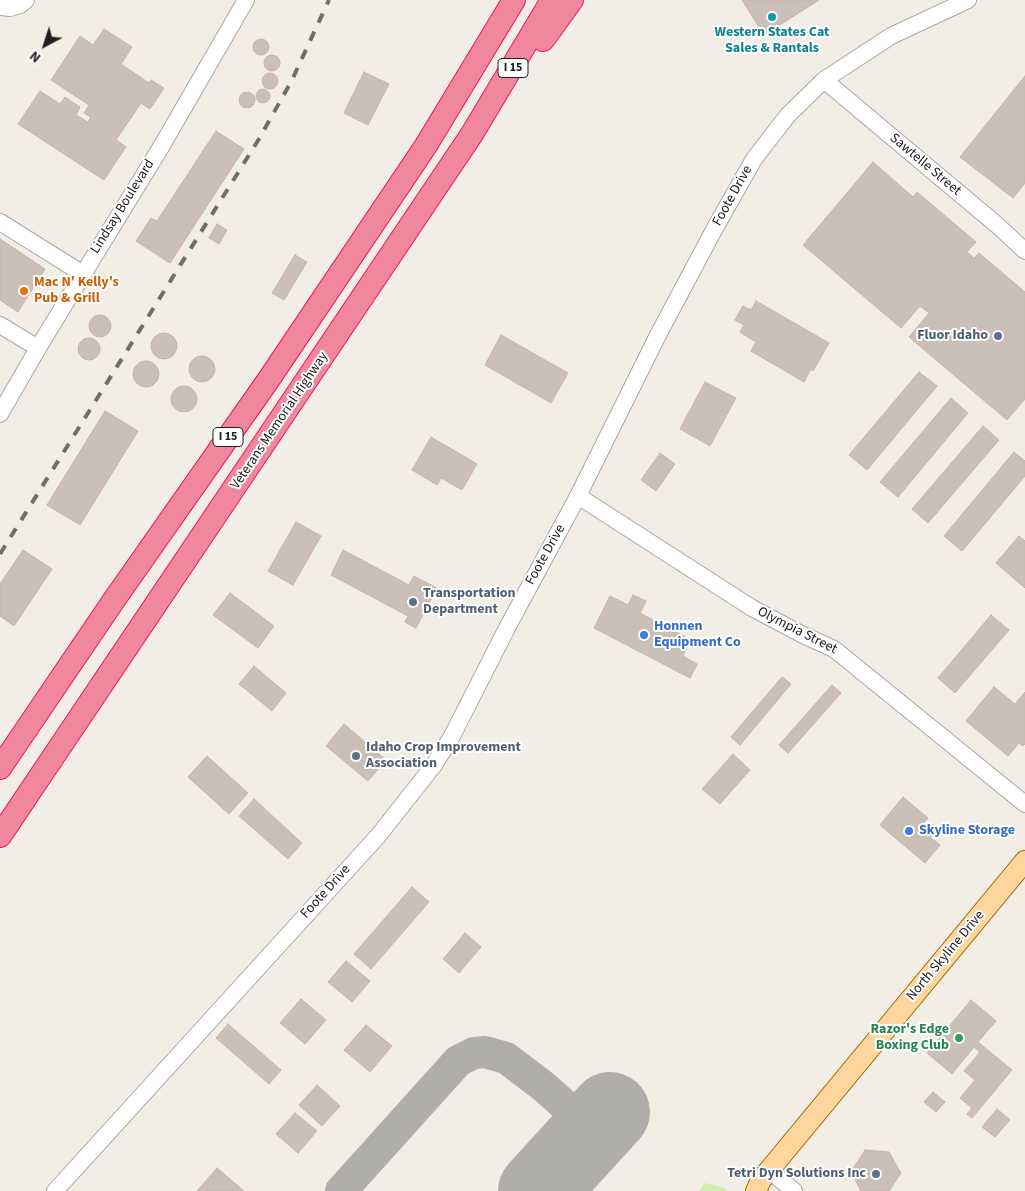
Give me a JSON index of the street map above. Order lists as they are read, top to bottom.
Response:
{
  "streets": {
    "highway": ["I 15", "Veterans Memorial Highway"],
    "main road": ["North Skyline Drive"],
    "street": [
      "Sawtelle Street",
      "Foote Drive",
      "Lindsay Boulevard",
      "Olympia Street"
    ]
  },
  "crossings": [
    ["Sawtelle Street", "Foote Drive"],
    ["Foote Drive", "Olympia Street"]
  ],
  "places": [
    "Western States Cat Sales & Rantals",
    "Mac N' Kelly's Pub & Grill",
    "Fluor Idaho",
    "Transportation Department",
    "Honnen Equipment Co",
    "Idaho Crop Improvement Association",
    "Skyline Storage",
    "Razor's Edge Boxing Club",
    "Tetri Dyn Solutions Inc"
  ],
  "north": "bottom left"
}
